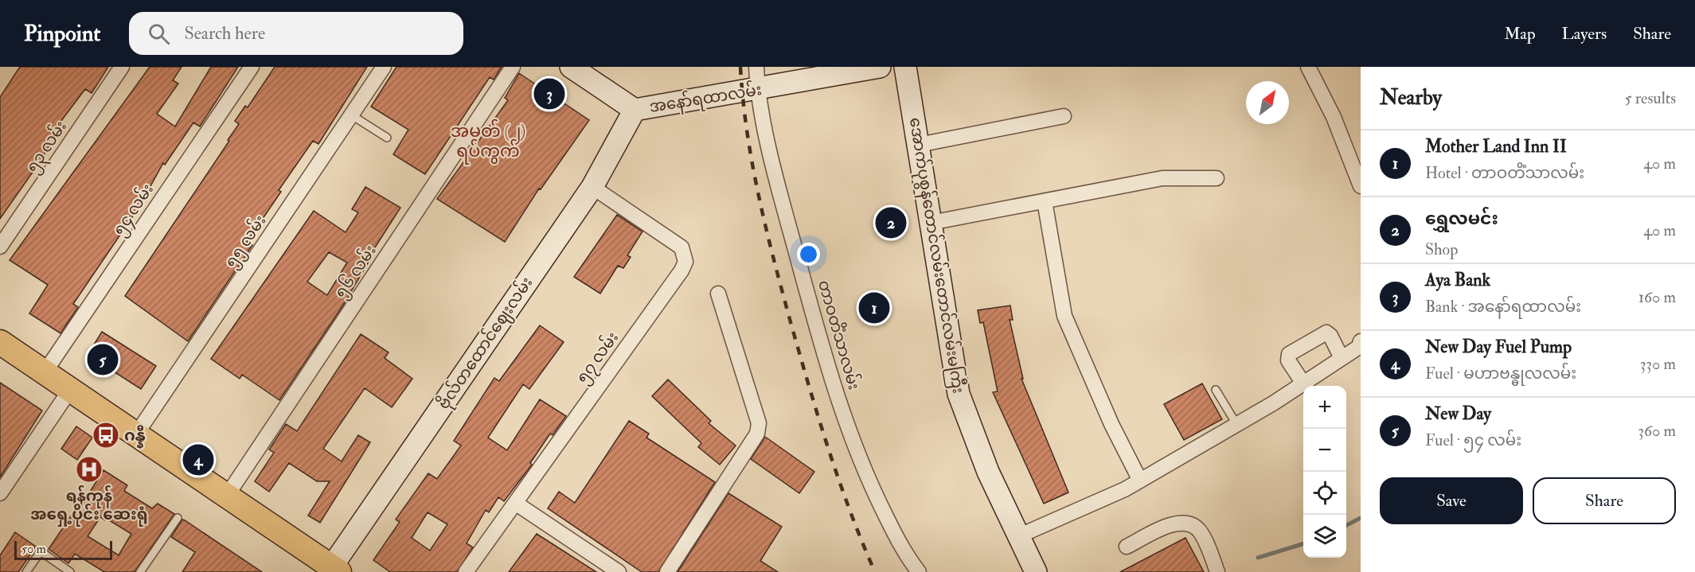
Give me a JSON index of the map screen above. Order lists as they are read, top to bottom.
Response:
{
  "streets": {
    "main road": ["အနော်ရထာလမ်း", "အောက်ပုစွန်တောင်လမ်းတောင်လမ်းမကြီး", "ဗိုလ်တထောင်ဈေးလမ်း"],
    "street": [
      "၅၃ လမ်း",
      "၅၄ လမ်း",
      "၅၅ လမ်း",
      "၅၆ လမ်း",
      "တာဝတိံသာလမ်း",
      "၅၇ လမ်း"
    ]
  },
  "crossings": [
    ["အနော်ရထာလမ်း", "တာဝတိံသာလမ်း"],
    ["အနော်ရထာလမ်း", "ဗိုလ်တထောင်ဈေးလမ်း"],
    ["ဗိုလ်တထောင်ဈေးလမ်း", "၅၇ လမ်း"]
  ],
  "districts": ["အမှတ် (၂) ရပ်ကွက်"],
  "places": {
    "bus stop": ["ဂန္နီ"],
    "hospital": ["ရန်ကုန် အရှေ့ပိုင်း ဆေးရုံ"]
  },
  "scale_bar": "50 m",
  "north": "top right",
  "page": {
    "header": "Pinpoint",
    "search": "Search here",
    "nav": ["Map", "Layers", "Share"],
    "heading": ["Nearby", "5 results"],
    "pins": [
      "3",
      "2",
      "1",
      "5",
      "4"
    ],
    "list": [
      {
        "mark": "1",
        "name": "Mother Land Inn II",
        "note": "Hotel · တာဝတိံသာလမ်း",
        "value": "40 m"
      },
      {
        "mark": "2",
        "name": "ရွှေလမင်း",
        "note": "Shop",
        "value": "40 m"
      },
      {
        "mark": "3",
        "name": "Aya Bank",
        "note": "Bank · အနော်ရထာလမ်း",
        "value": "160 m"
      },
      {
        "mark": "4",
        "name": "New Day Fuel Pump",
        "note": "Fuel · မဟာဗန္ဓုလလမ်း",
        "value": "330 m"
      },
      {
        "mark": "5",
        "name": "New Day",
        "note": "Fuel · ၅၄ လမ်း",
        "value": "360 m"
      }
    ],
    "map_buttons": ["+", "−"],
    "buttons": ["Save", "Share"],
    "scale": "50 m"
  }
}
